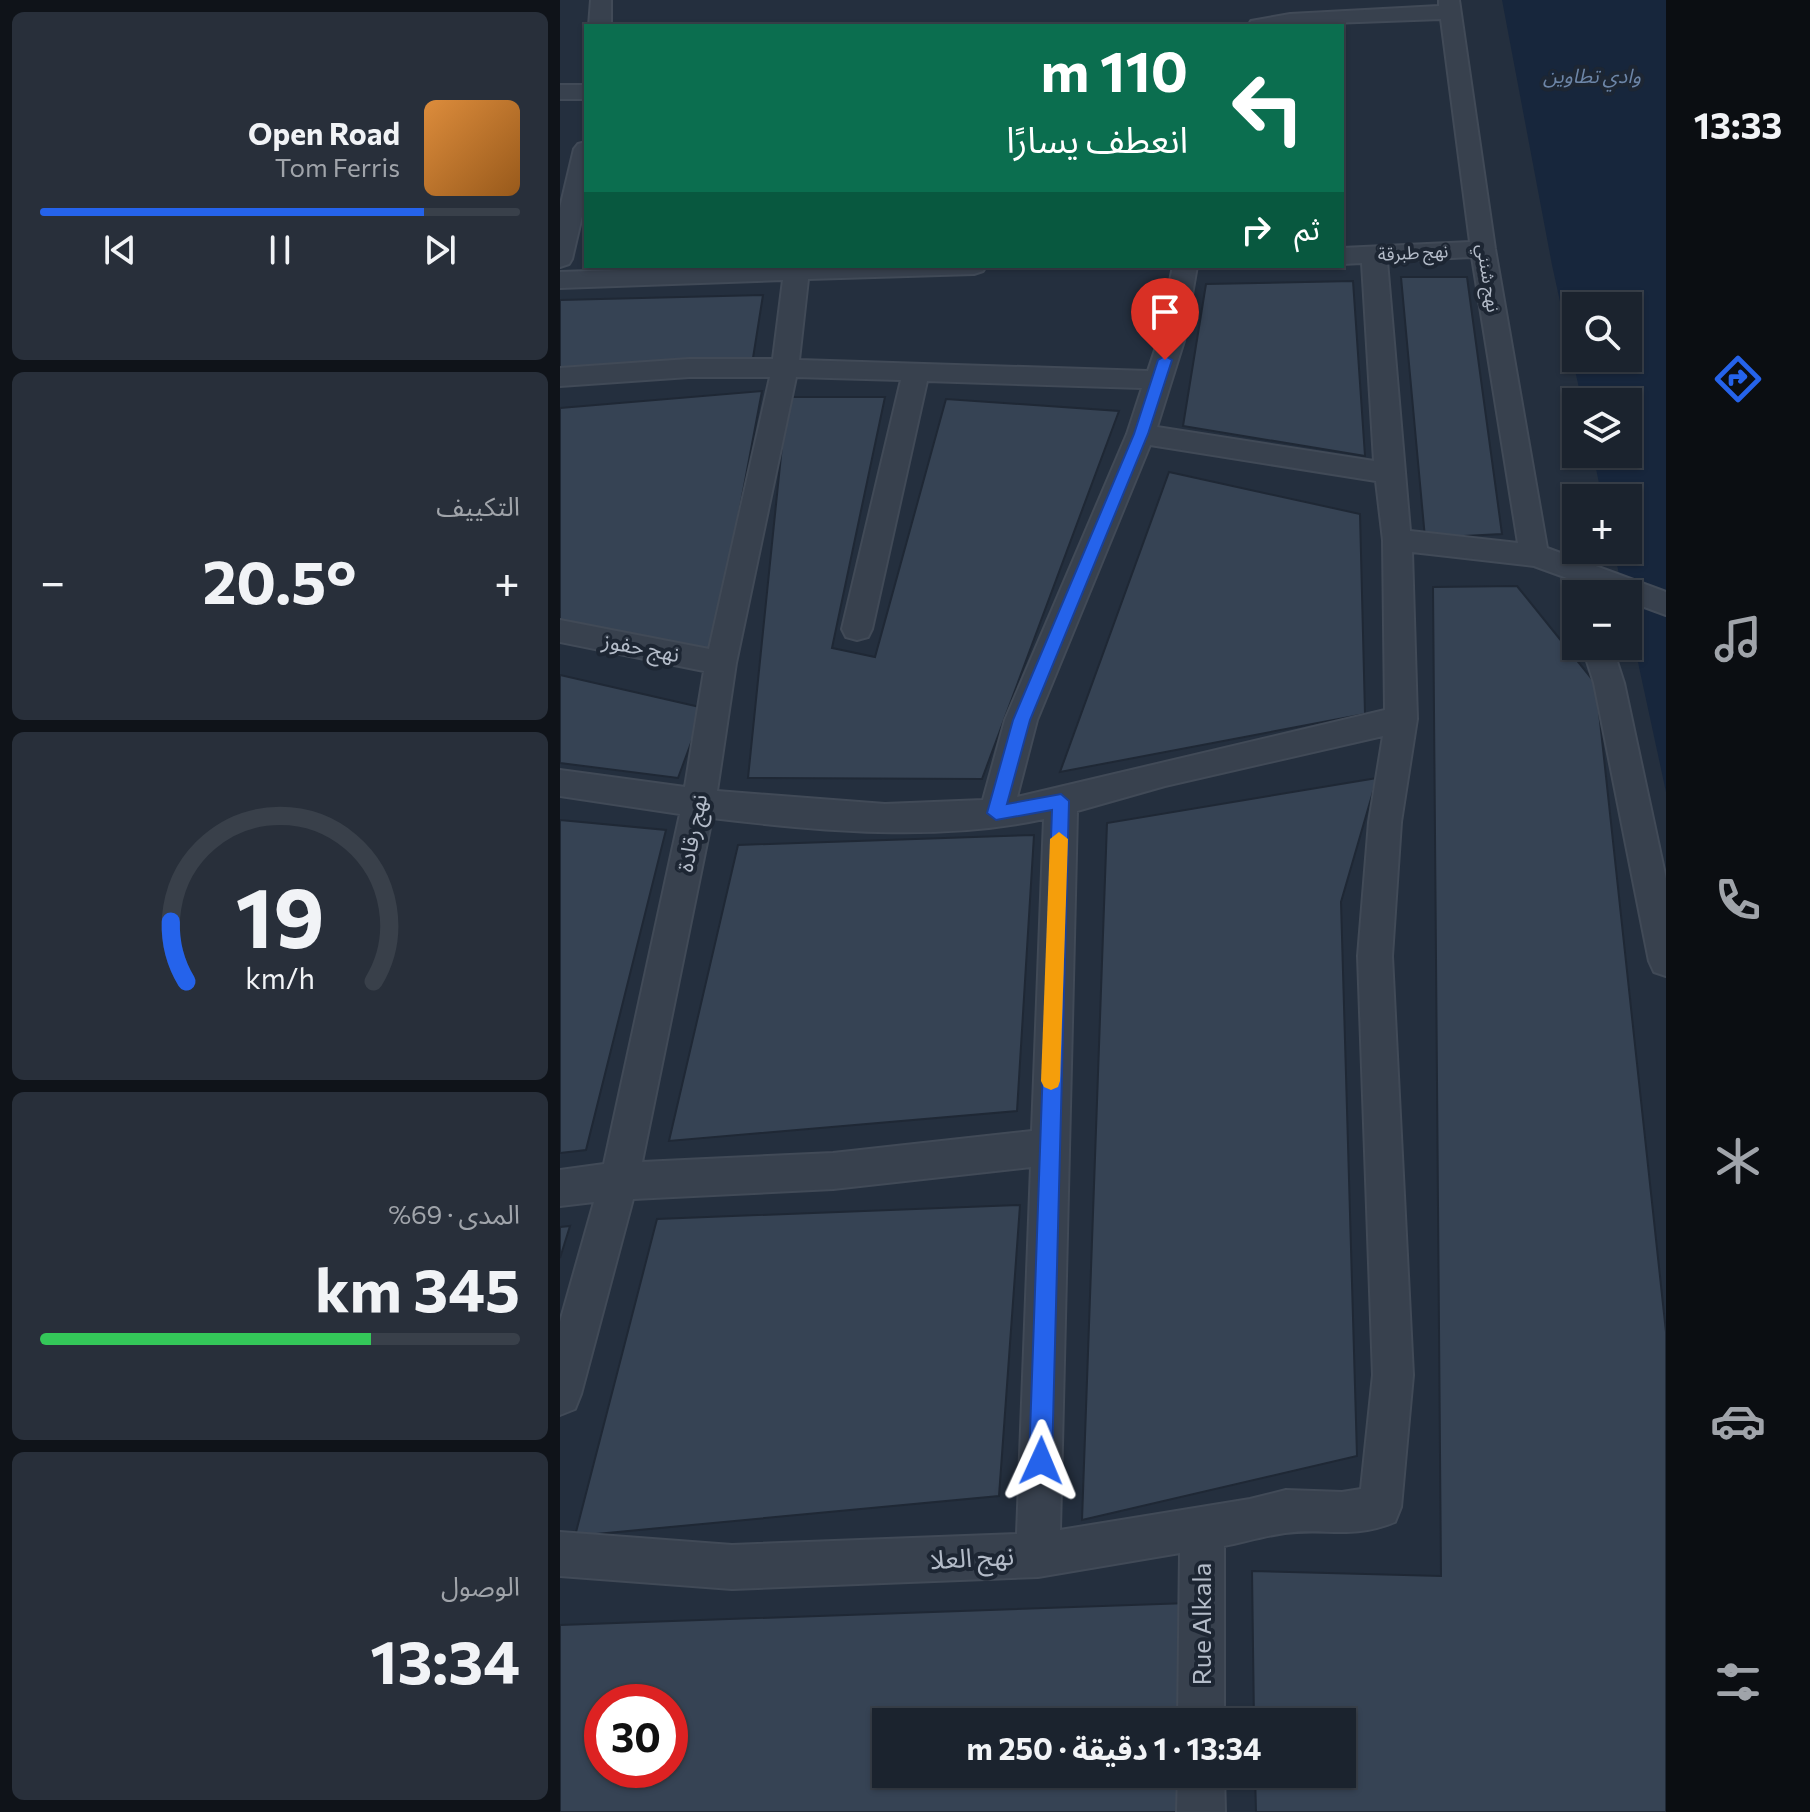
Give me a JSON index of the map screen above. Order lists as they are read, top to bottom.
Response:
{
  "streets": {
    "street": [
      "نهج طبرقة",
      "نهج شنني",
      "نهج حفوز",
      "نهج رقادة",
      "نهج العلا",
      "Rue Alkala"
    ]
  },
  "crossings": [
    ["نهج طبرقة", "نهج شنني"],
    ["نهج حفوز", "نهج رقادة"],
    ["نهج العلا", "Rue Alkala"]
  ],
  "water": ["وادي تطاوين"],
  "page": {
    "tabs": "13:33",
    "turn": ["110 m", "انعطف يسارًا"],
    "song": ["Open Road", "Tom Ferris"],
    "then": "ثم",
    "map_buttons": ["+", "−"],
    "tile": [
      "التكييف",
      ["المدى · 69%", "345 km"],
      ["الوصول", "13:34"]
    ],
    "heat": ["−", "20.5°", "+"],
    "limit": "30",
    "trip": "13:34 · 1 دقيقة · 250 m",
    "gauge": ["19", "km/h"]
  }
}
